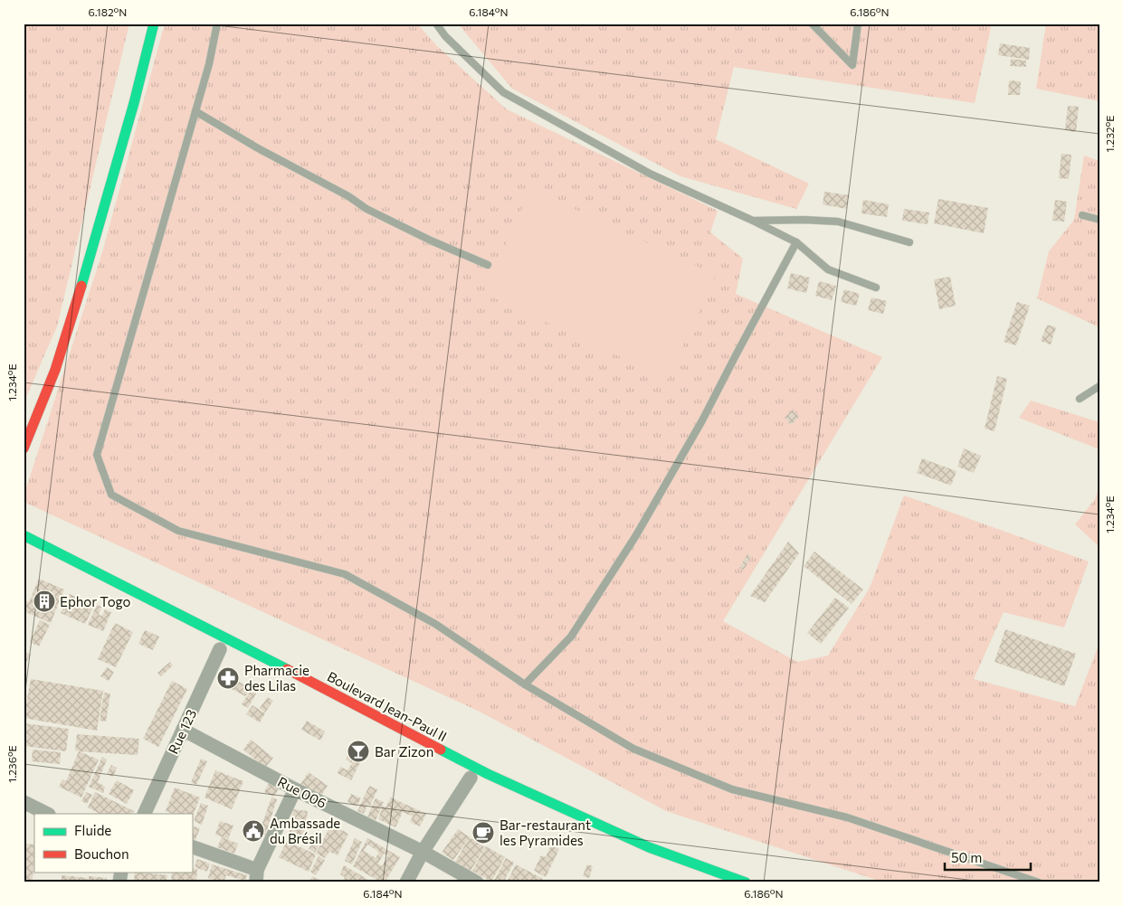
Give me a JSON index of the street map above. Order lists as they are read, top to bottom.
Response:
{
  "streets": {
    "main road": ["Boulevard Jean-Paul II"],
    "street": ["Rue 123", "Rue 006"]
  },
  "crossings": [
    ["Rue 123", "Rue 006"]
  ],
  "places": {
    "building": ["Ephor Togo"],
    "pharmacy": ["Pharmacie des Lilas"],
    "bar": ["Bar Zizon"],
    "public building": ["Ambassade du Brésil"],
    "cafe": ["Bar-restaurant les Pyramides"]
  },
  "legend": ["Fluide", "Bouchon"],
  "scale_bar": "50 m",
  "coordinates": [
    "6.182°N",
    "6.184°N",
    "6.186°N",
    "1.232°E",
    "1.234°E",
    "1.236°E"
  ]
}
